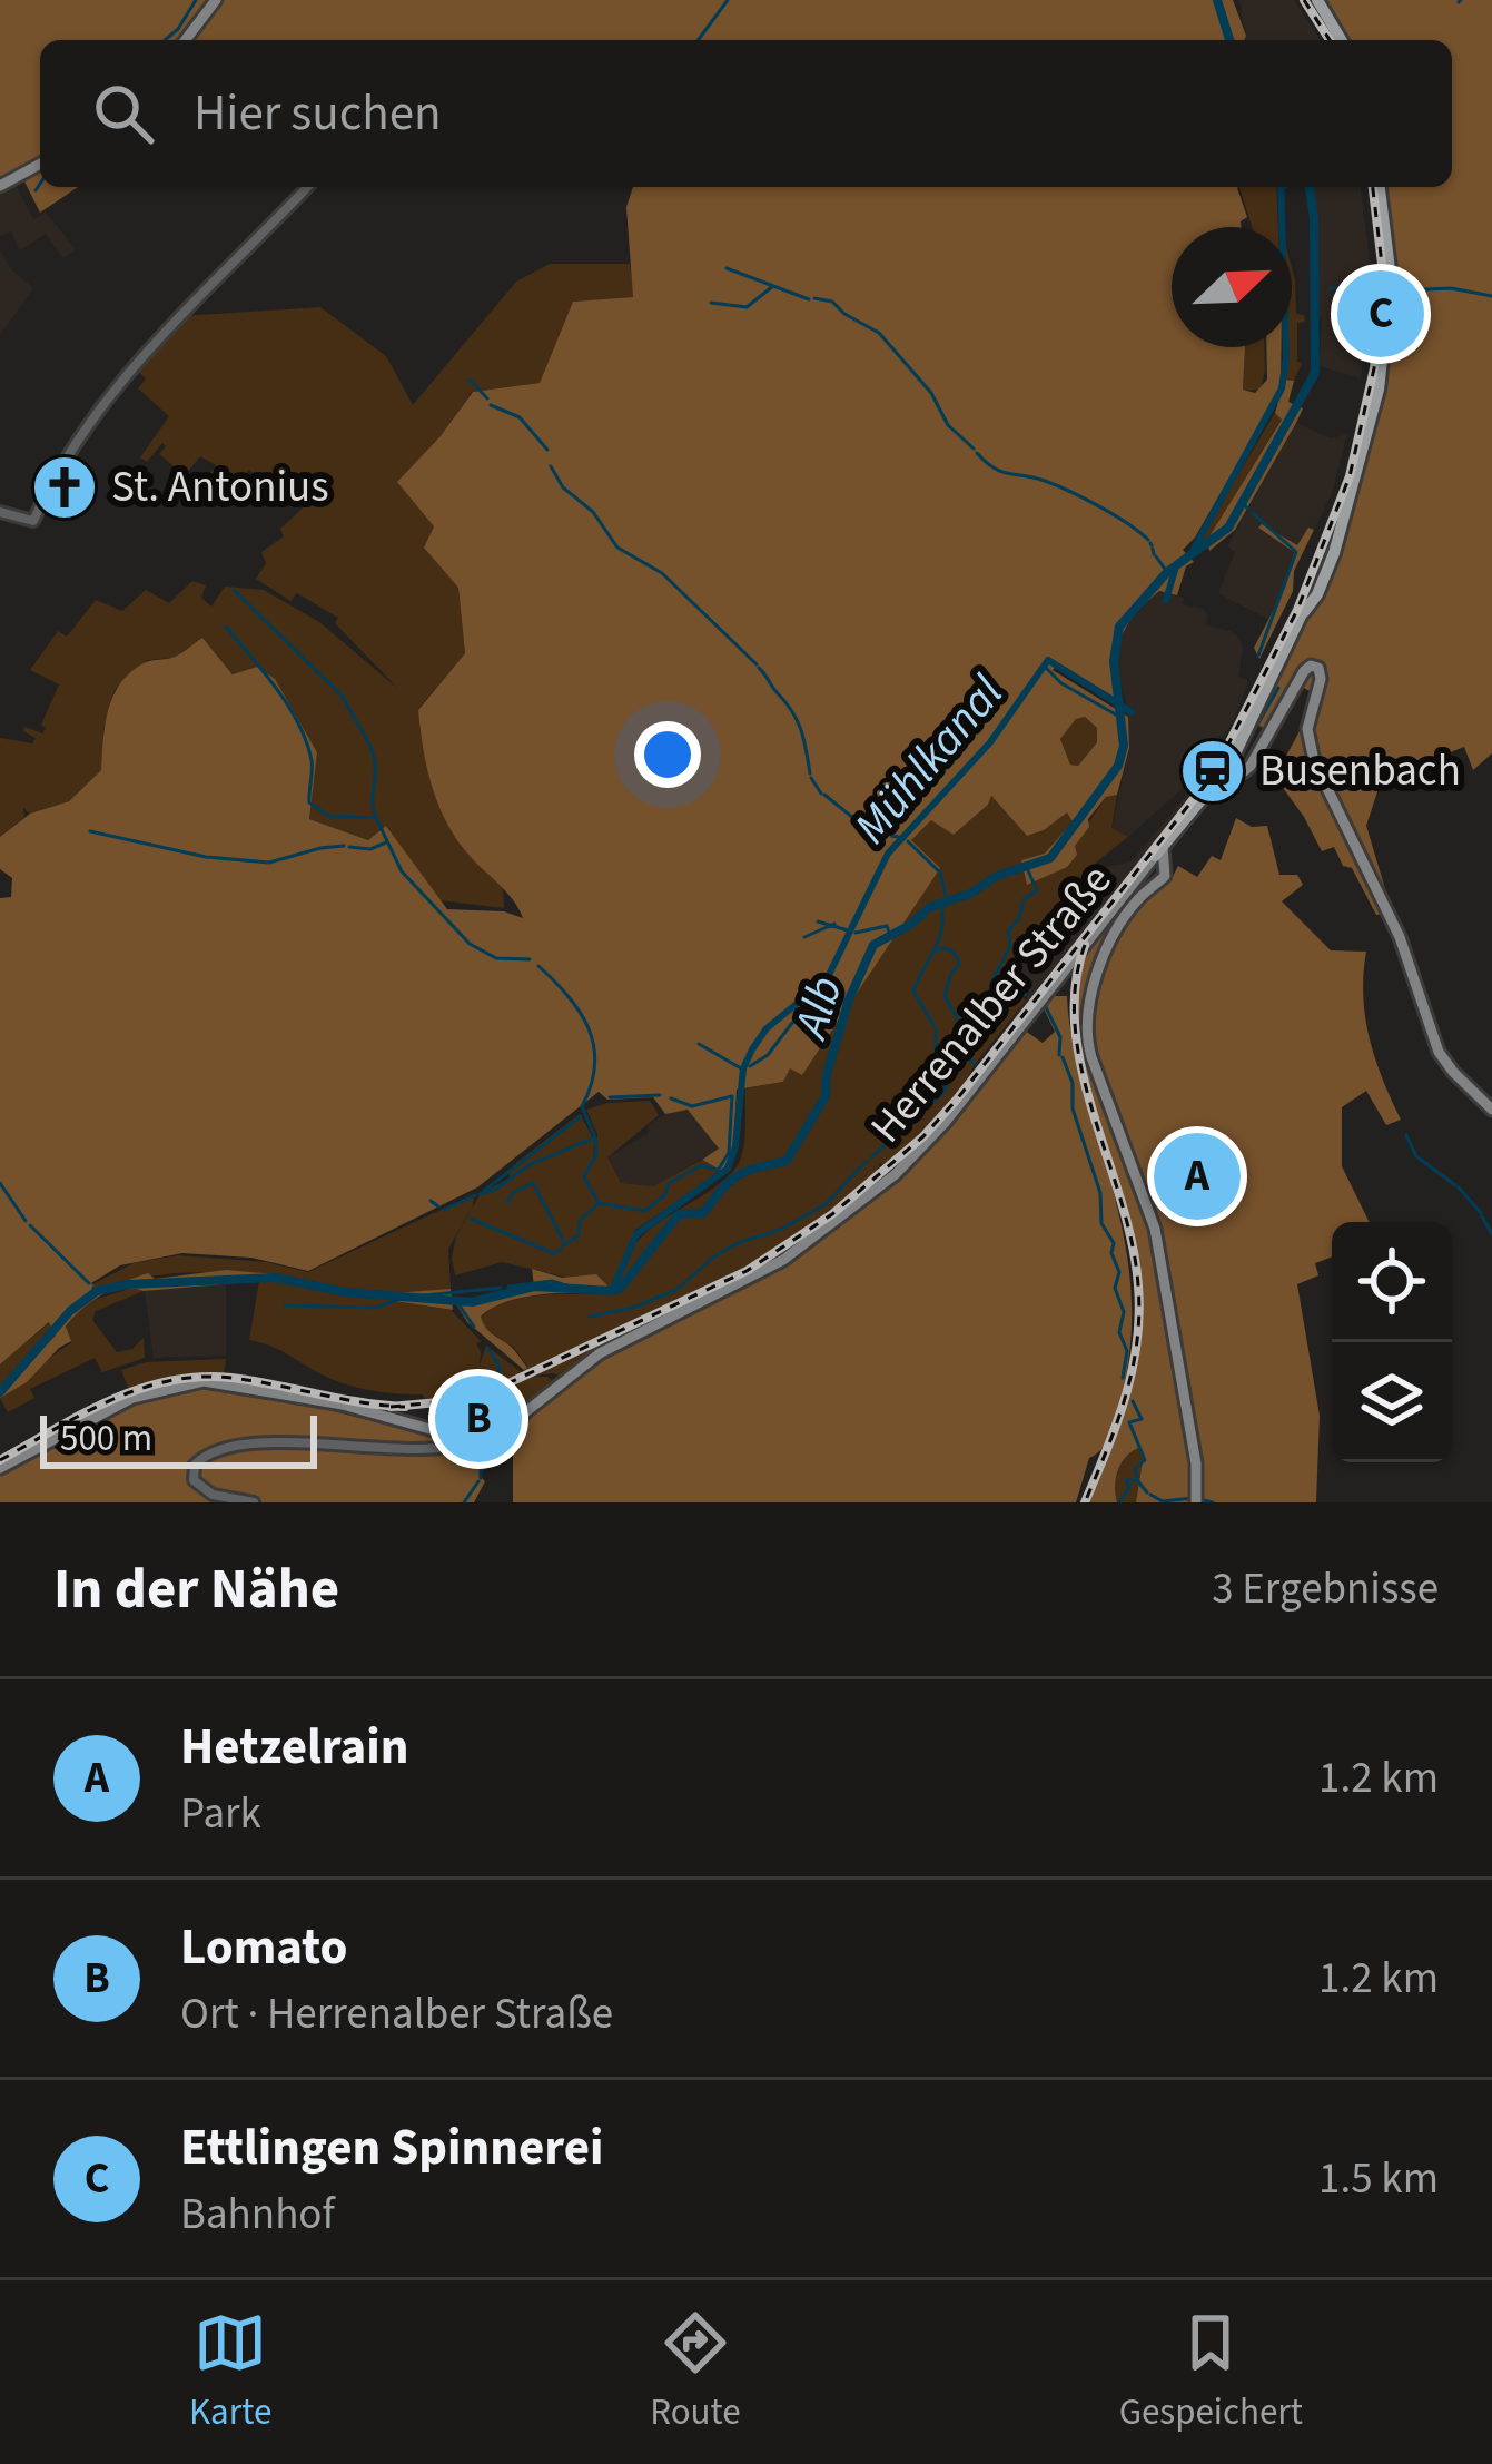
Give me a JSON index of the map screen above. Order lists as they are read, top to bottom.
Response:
{
  "streets": {
    "main road": ["Herrenalber Straße"]
  },
  "water": ["Mühlkanal", "Alb"],
  "places": {
    "church": ["St. Antonius"],
    "station": ["Busenbach"]
  },
  "scale_bar": "500 m",
  "north": "top right",
  "page": {
    "search": "Hier suchen",
    "pins": ["C", "A", "B"],
    "scale": "500 m",
    "heading": ["In der Nähe", "3 Ergebnisse"],
    "list": [
      {
        "mark": "A",
        "name": "Hetzelrain",
        "note": "Park",
        "value": "1.2 km"
      },
      {
        "mark": "B",
        "name": "Lomato",
        "note": "Ort · Herrenalber Straße",
        "value": "1.2 km"
      },
      {
        "mark": "C",
        "name": "Ettlingen Spinnerei",
        "note": "Bahnhof",
        "value": "1.5 km"
      }
    ],
    "nav": ["Karte", "Route", "Gespeichert"]
  }
}
